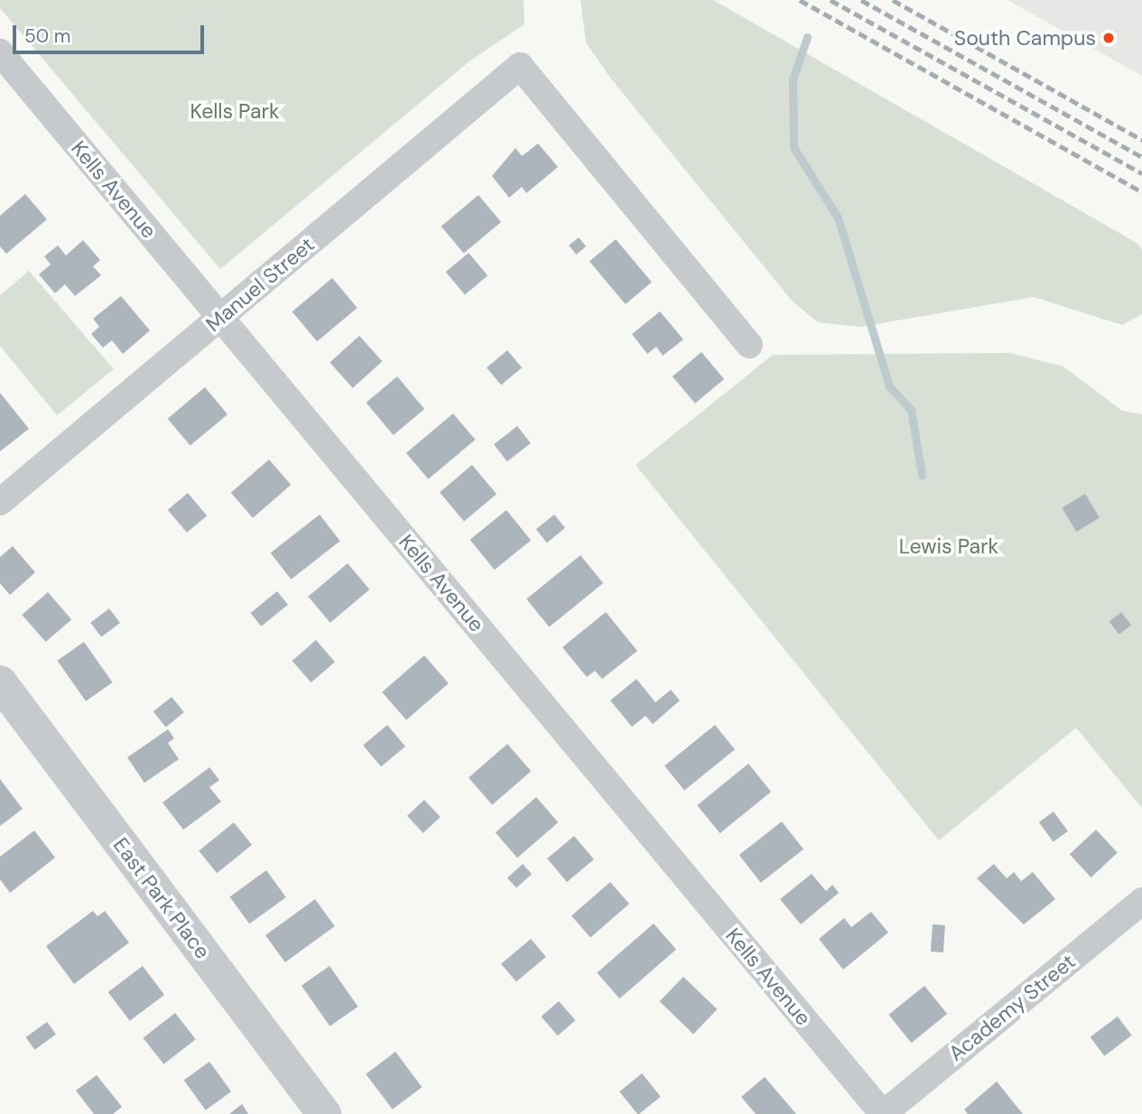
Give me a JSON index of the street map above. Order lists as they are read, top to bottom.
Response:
{
  "streets": {
    "street": [
      "Kells Avenue",
      "Manuel Street",
      "East Park Place",
      "Academy Street"
    ]
  },
  "crossings": [
    ["Kells Avenue", "Manuel Street"],
    ["Kells Avenue", "Academy Street"]
  ],
  "parks": ["Kells Park", "Lewis Park"],
  "places": ["South Campus"],
  "scale_bar": "50 m"
}
